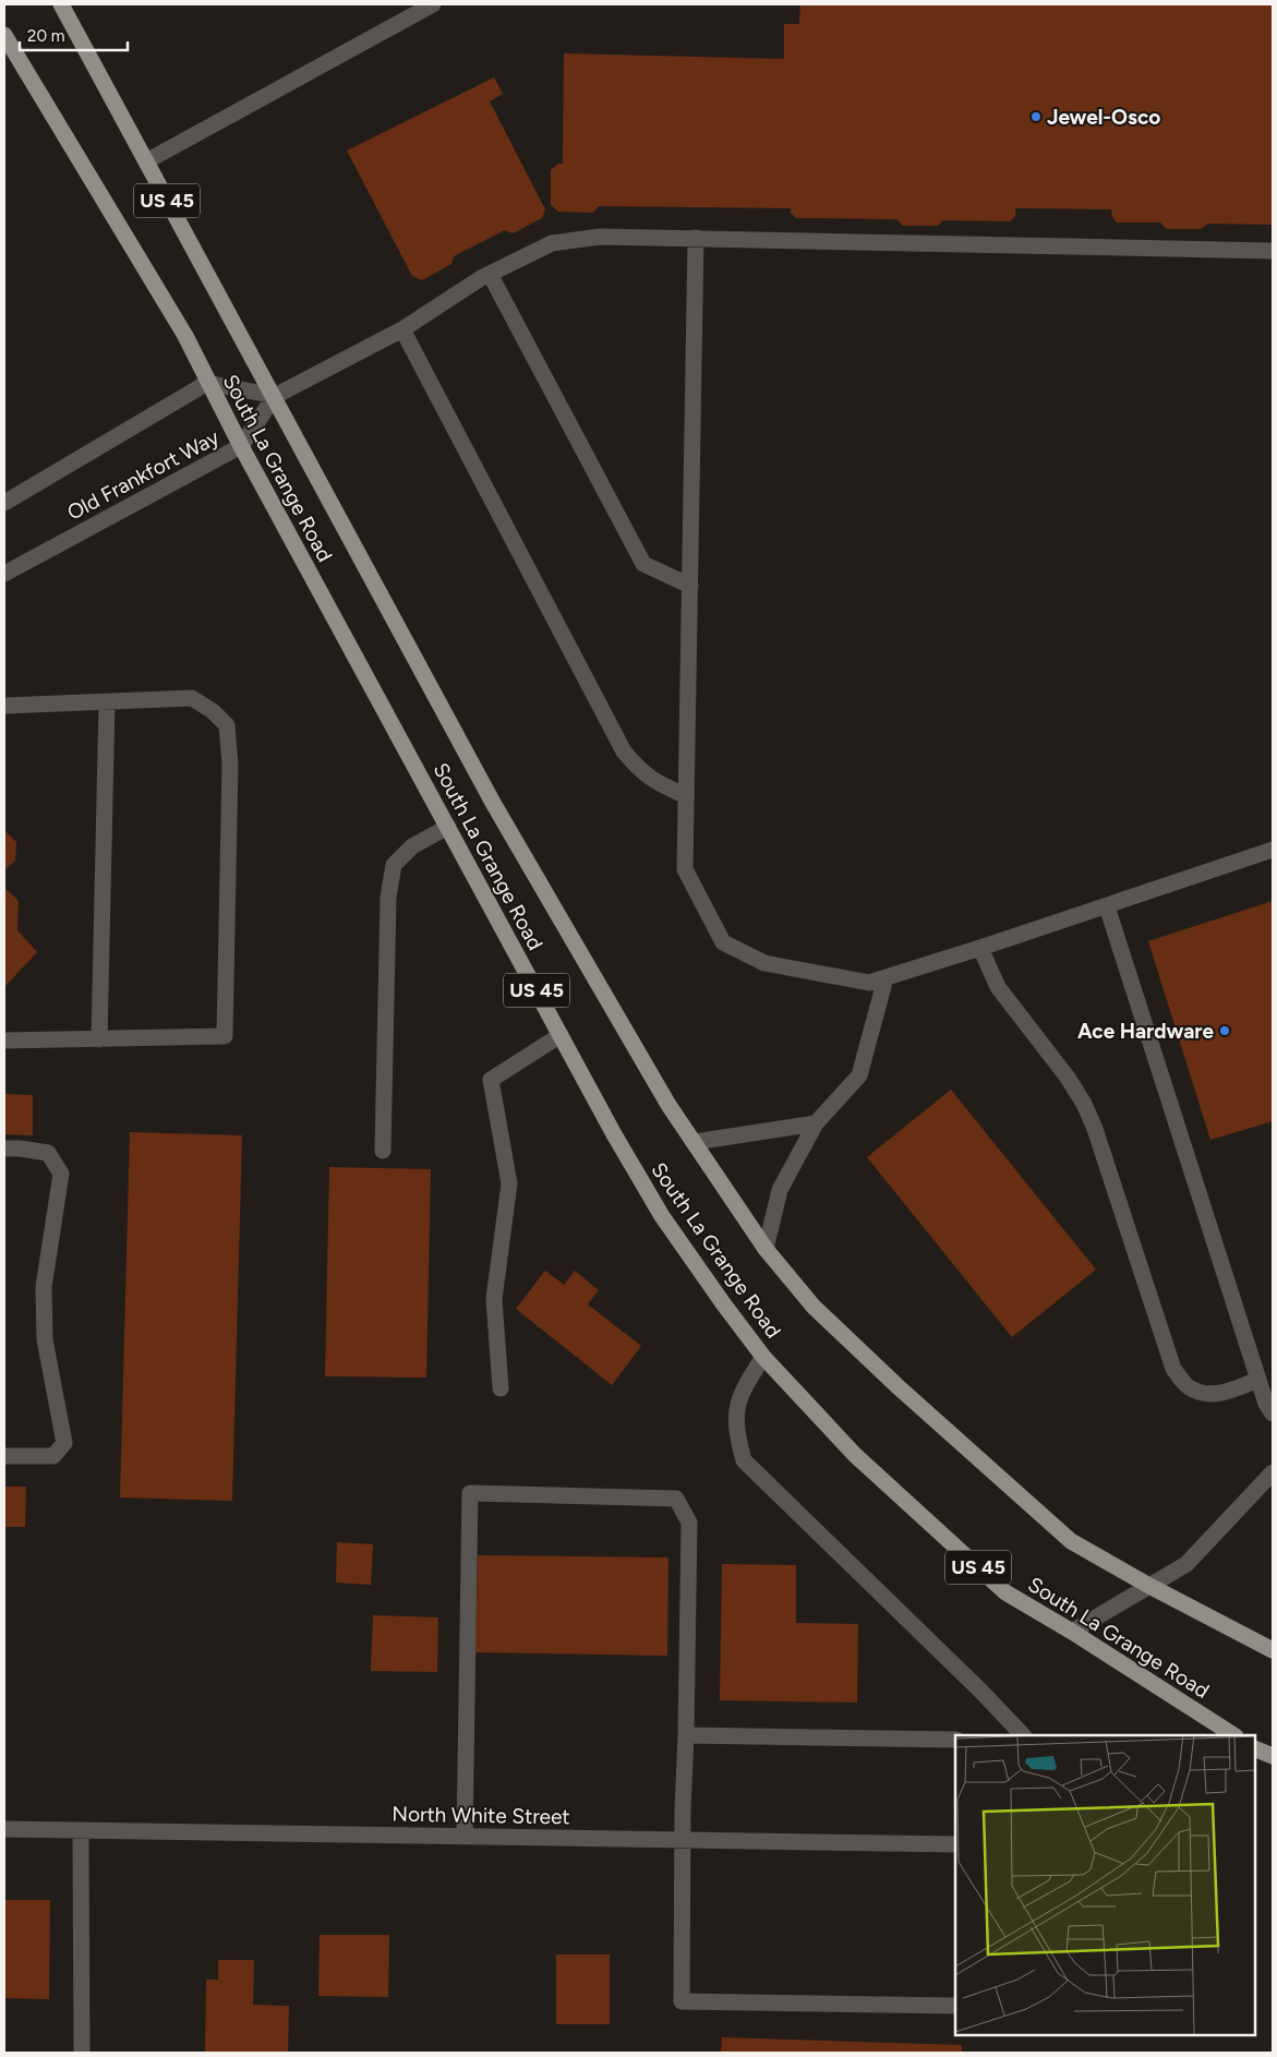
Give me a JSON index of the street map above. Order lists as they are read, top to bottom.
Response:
{
  "streets": {
    "main road": ["US 45", "South La Grange Road"],
    "street": ["Old Frankfort Way", "North White Street"]
  },
  "crossings": [
    ["South La Grange Road", "Old Frankfort Way"]
  ],
  "places": ["Jewel-Osco", "Ace Hardware"],
  "scale_bar": "20 m"
}
